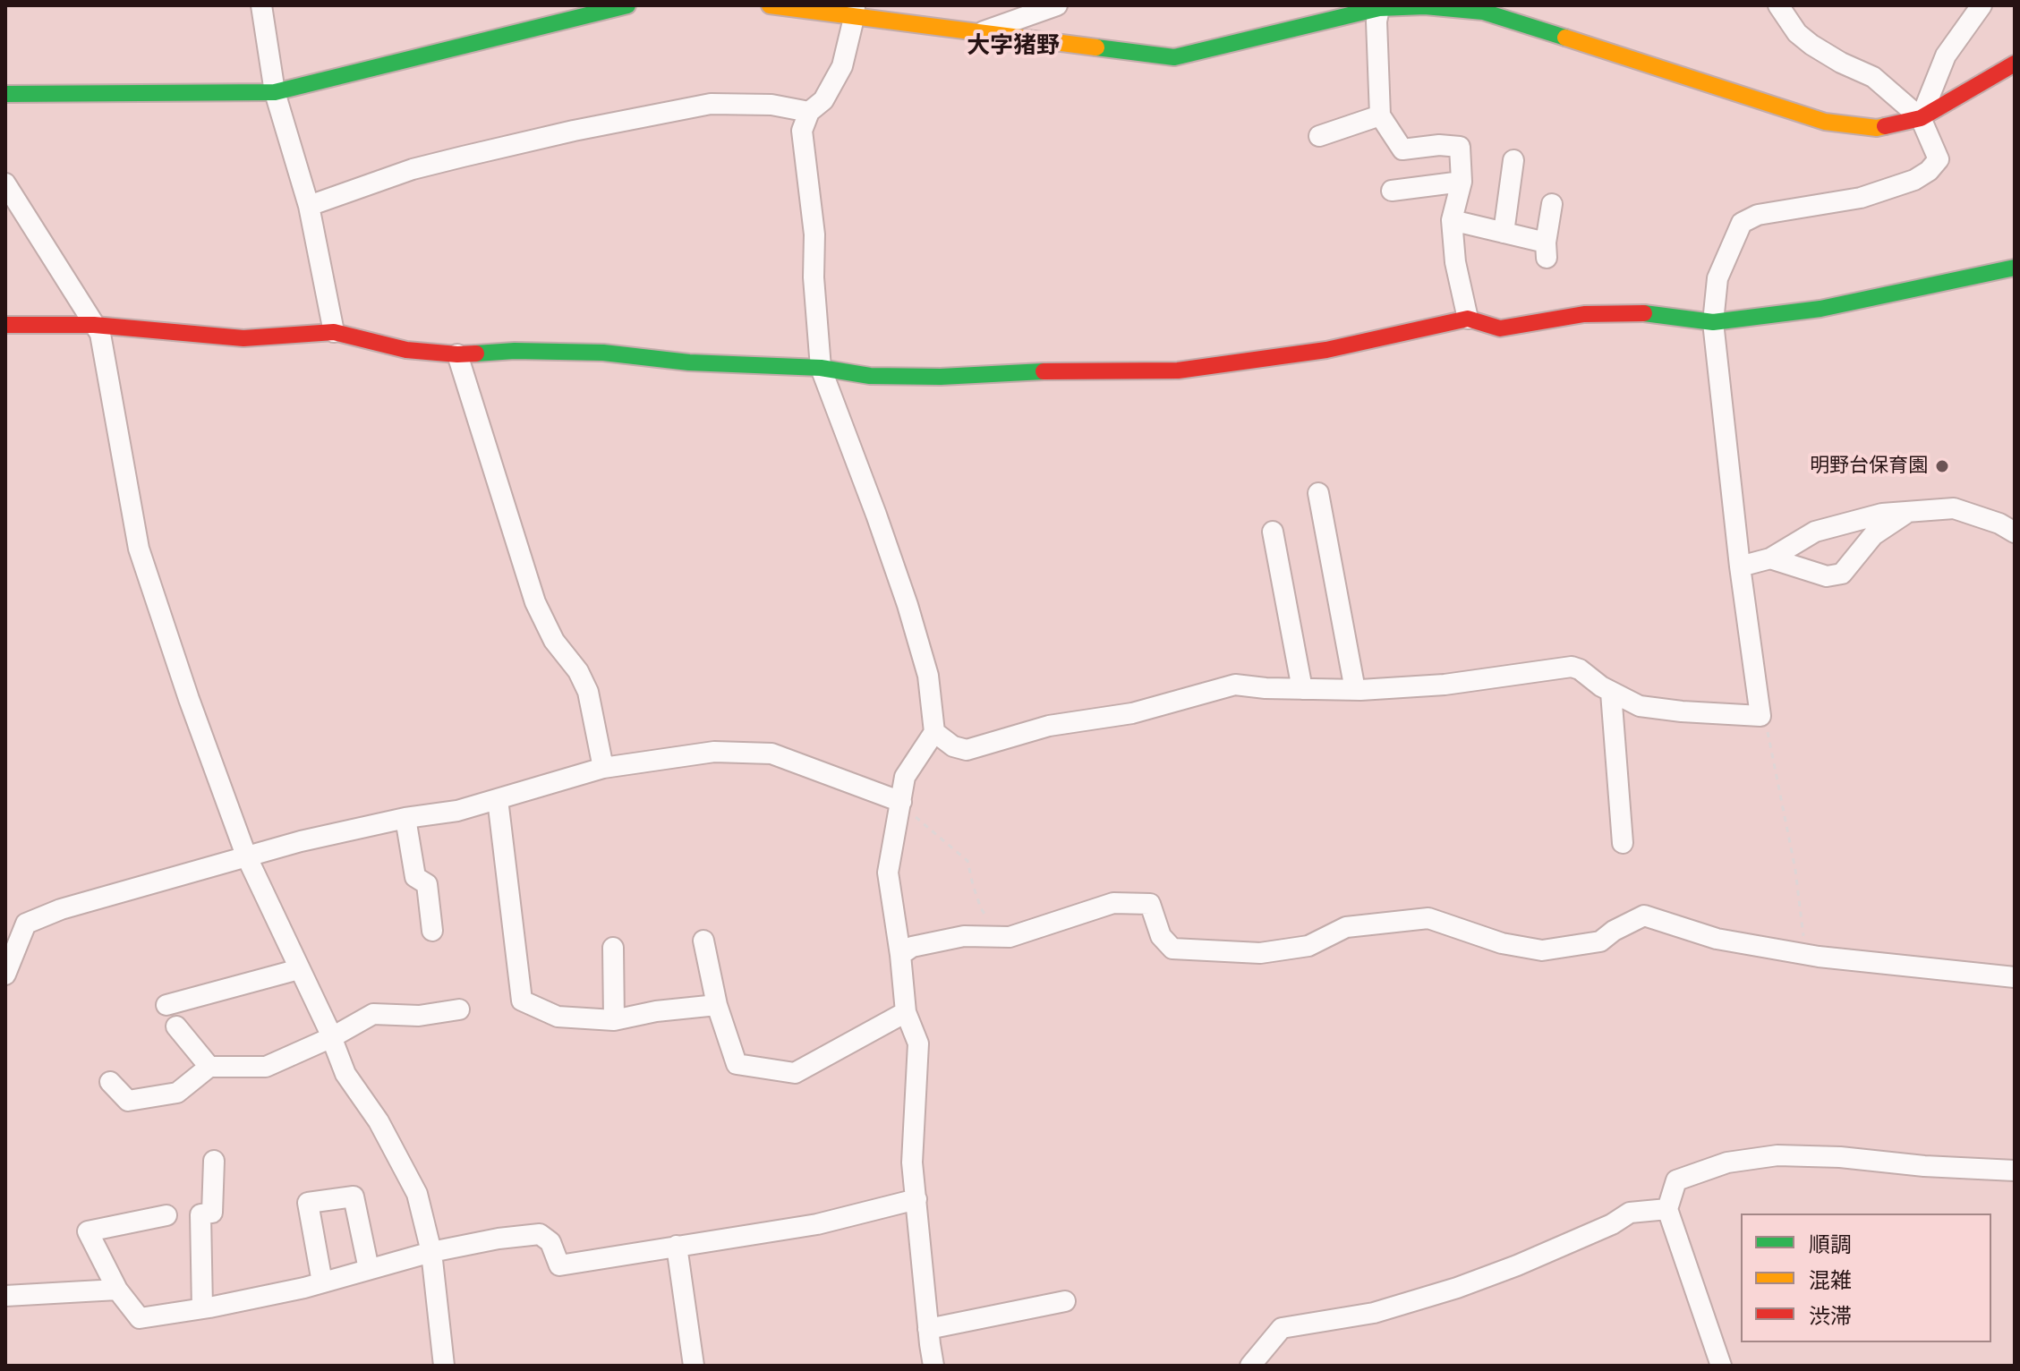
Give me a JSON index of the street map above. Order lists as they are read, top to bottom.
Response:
{
  "districts": ["大字猪野"],
  "places": ["明野台保育園"],
  "legend": ["順調", "混雑", "渋滞"]
}
